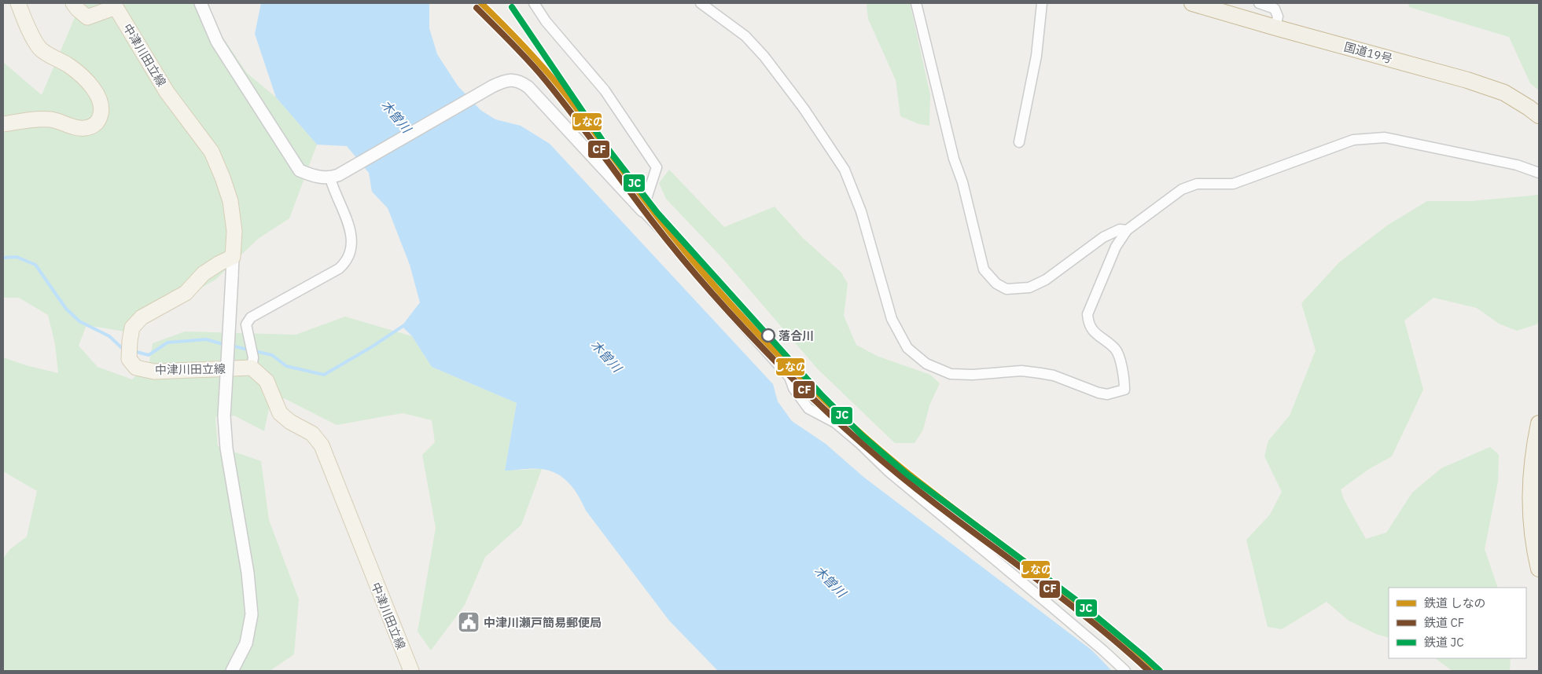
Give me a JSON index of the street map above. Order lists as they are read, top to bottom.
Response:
{
  "streets": {
    "highway": ["国道19号"],
    "main road": ["中津川田立線"]
  },
  "water": ["木曽川"],
  "places": {
    "other": ["落合川"],
    "public building": ["中津川瀬戸簡易郵便局"]
  },
  "lines": ["rail line しなの", "rail line JC", "rail line CF"],
  "legend": ["鉄道 しなの", "鉄道 CF", "鉄道 JC"]
}
